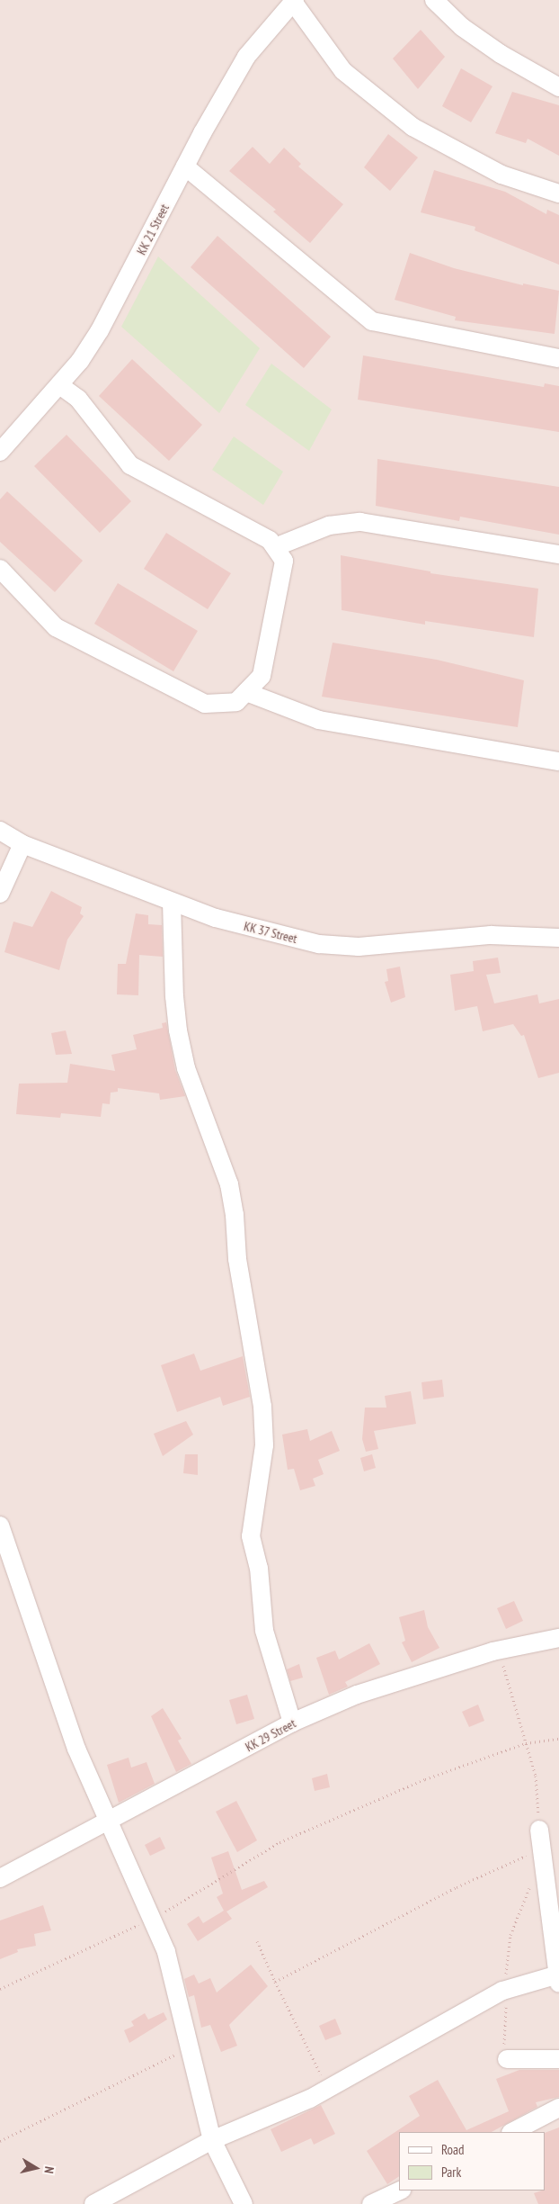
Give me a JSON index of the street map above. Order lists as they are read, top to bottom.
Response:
{
  "streets": {
    "street": ["KK 21 Street", "KK 37 Street", "KK 29 Street"]
  },
  "legend": ["Road", "Park"],
  "north": "right"
}
